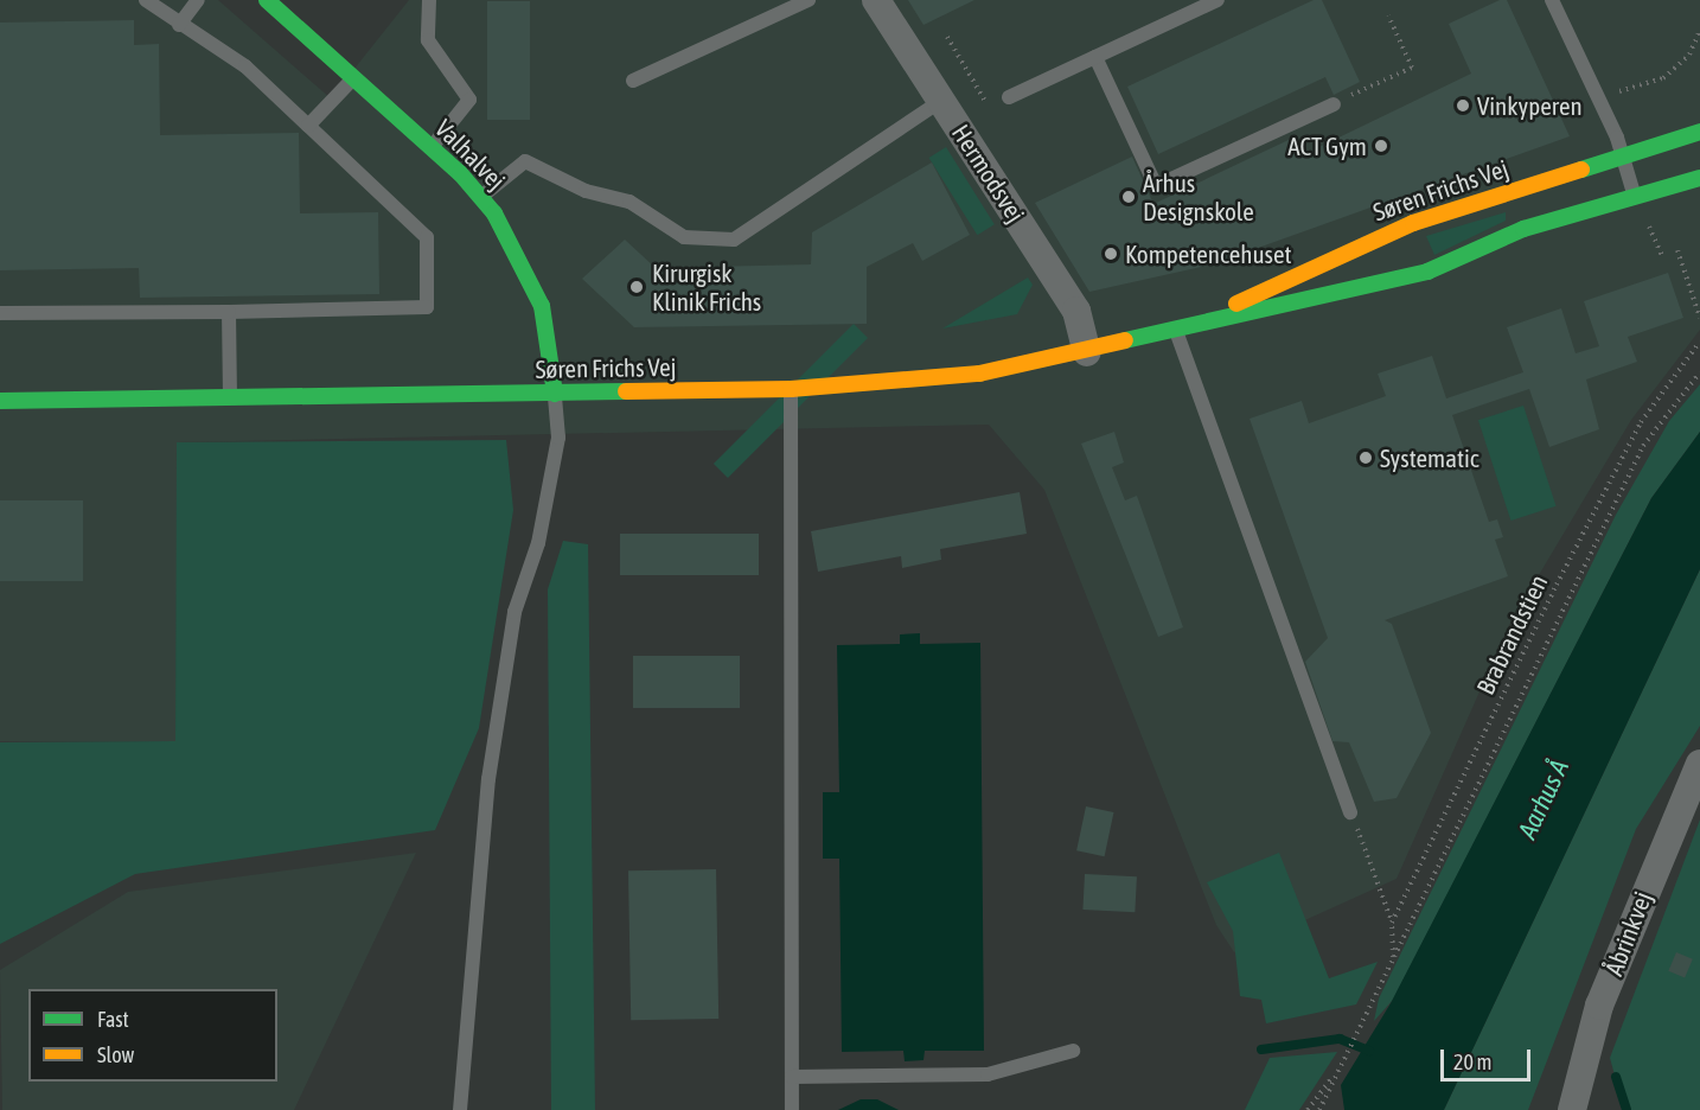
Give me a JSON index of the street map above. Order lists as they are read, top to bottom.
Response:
{
  "streets": {
    "street": [
      "Valhalvej",
      "Hermodsvej",
      "Søren Frichs Vej",
      "Åbrinkvej"
    ],
    "path": ["Brabrandstien"]
  },
  "crossings": [
    ["Valhalvej", "Søren Frichs Vej"],
    ["Hermodsvej", "Søren Frichs Vej"]
  ],
  "water": ["Aarhus Å"],
  "places": [
    "Vinkyperen",
    "ACT Gym",
    "Århus Designskole",
    "Kompetencehuset",
    "Kirurgisk Klinik Frichs",
    "Systematic"
  ],
  "legend": ["Fast", "Slow"],
  "scale_bar": "20 m"
}
